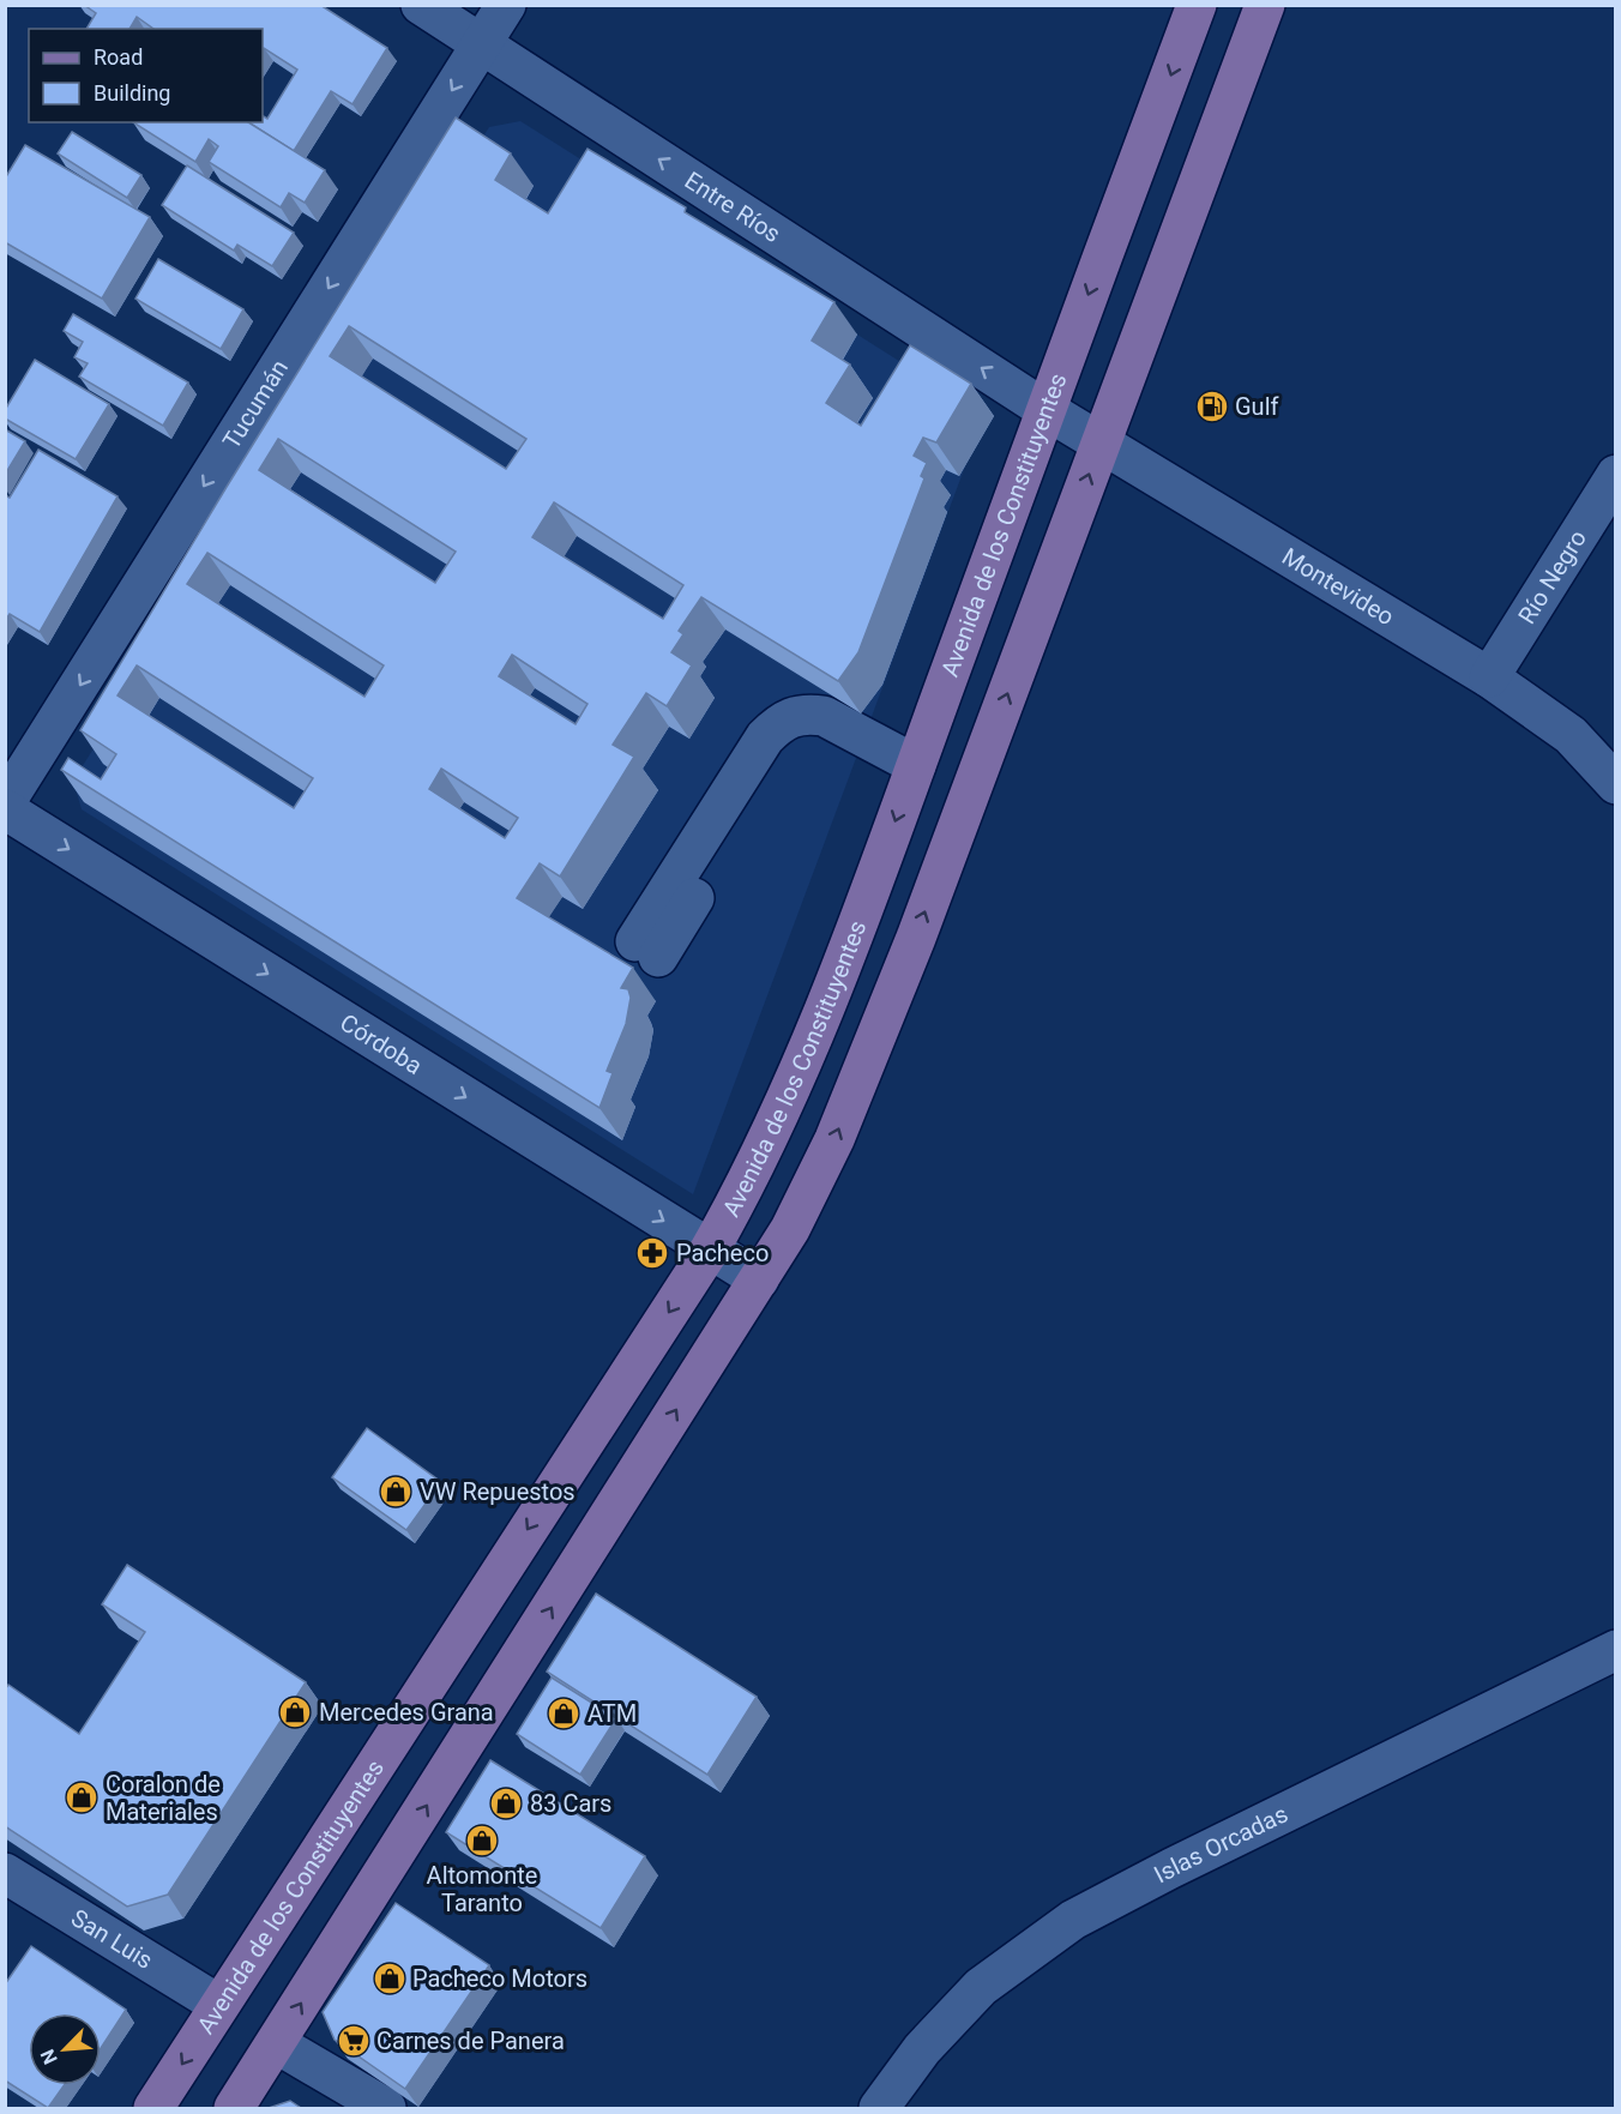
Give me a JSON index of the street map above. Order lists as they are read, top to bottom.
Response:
{
  "streets": {
    "main road": ["Avenida de los Constituyentes"],
    "street": [
      "Entre Ríos",
      "Tucumán",
      "Río Negro",
      "Montevideo",
      "Córdoba",
      "Islas Orcadas",
      "San Luis"
    ]
  },
  "crossings": [
    ["Entre Ríos", "Tucumán"],
    ["Entre Ríos", "Avenida de los Constituyentes"],
    ["Entre Ríos", "Montevideo"],
    ["Avenida de los Constituyentes", "Montevideo"],
    ["Avenida de los Constituyentes", "Córdoba"],
    ["Avenida de los Constituyentes", "San Luis"],
    ["Río Negro", "Montevideo"]
  ],
  "one_way": ["Entre Ríos", "Tucumán", "Córdoba"],
  "places": {
    "fuel station": ["Gulf"],
    "pharmacy": ["Pacheco"],
    "shop": [
      "VW Repuestos",
      "Mercedes Grana",
      "ATM",
      "Coralon de Materiales",
      "83 Cars",
      "Altomonte Taranto",
      "Pacheco Motors"
    ],
    "supermarket": ["Carnes de Panera"]
  },
  "legend": ["Road", "Building"],
  "north": "bottom left"
}
